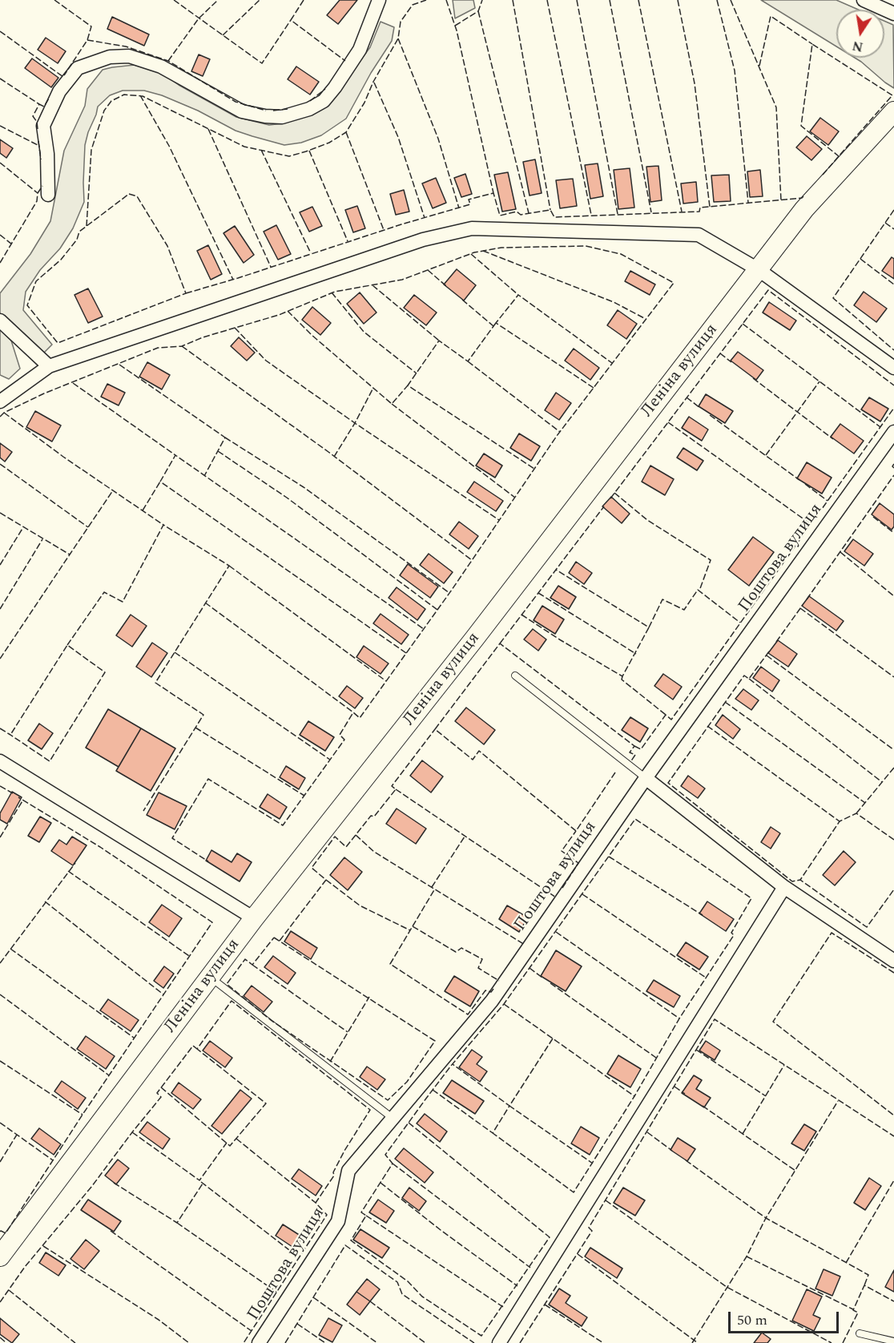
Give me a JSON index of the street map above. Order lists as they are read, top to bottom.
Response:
{
  "streets": {
    "street": ["Леніна вулиця", "Поштова вулиця"]
  },
  "scale_bar": "50 m",
  "north": "bottom"
}
